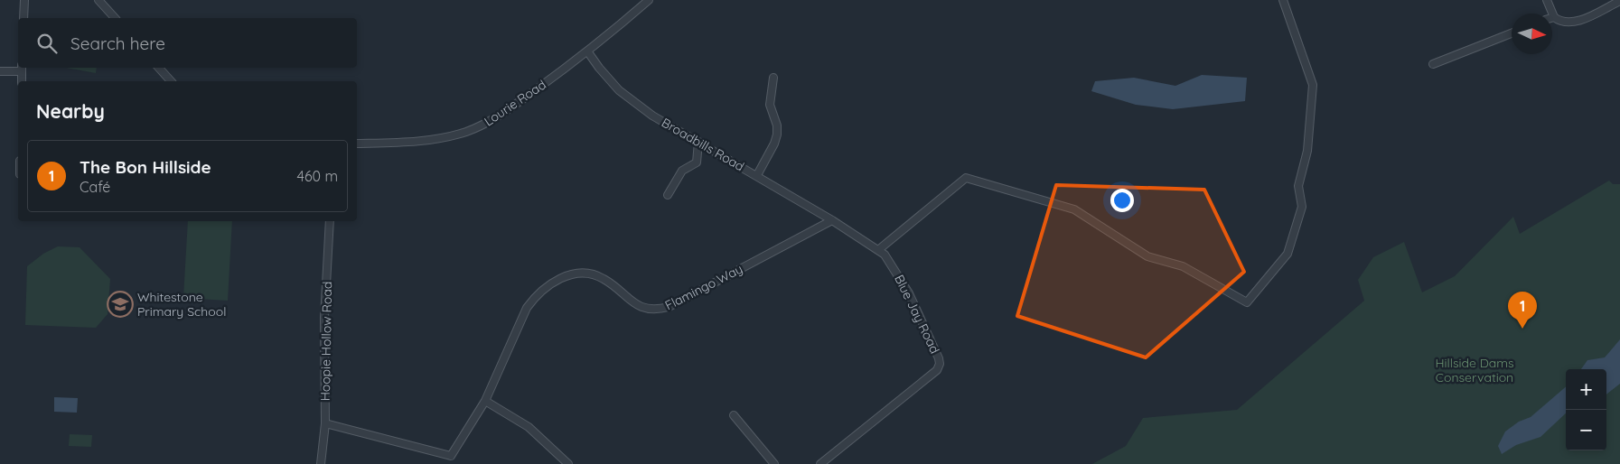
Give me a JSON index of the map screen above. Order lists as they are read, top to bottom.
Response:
{
  "streets": {
    "street": [
      "Lourie Road",
      "Broadbills Road",
      "Flamingo Way",
      "Blue Jay Road",
      "Hoopie Hollow Road"
    ]
  },
  "crossings": [
    ["Lourie Road", "Broadbills Road"],
    ["Broadbills Road", "Flamingo Way"],
    ["Broadbills Road", "Blue Jay Road"],
    ["Flamingo Way", "Blue Jay Road"]
  ],
  "parks": ["Hillside Dams Conservation"],
  "places": {
    "school or university": ["Whitestone Primary School"]
  },
  "north": "right",
  "page": {
    "search": "Search here",
    "heading": "Nearby",
    "list": [
      {
        "mark": "1",
        "name": "The Bon Hillside",
        "note": "Café",
        "value": "460 m"
      }
    ],
    "pins": "1",
    "map_buttons": ["+", "−"]
  }
}
